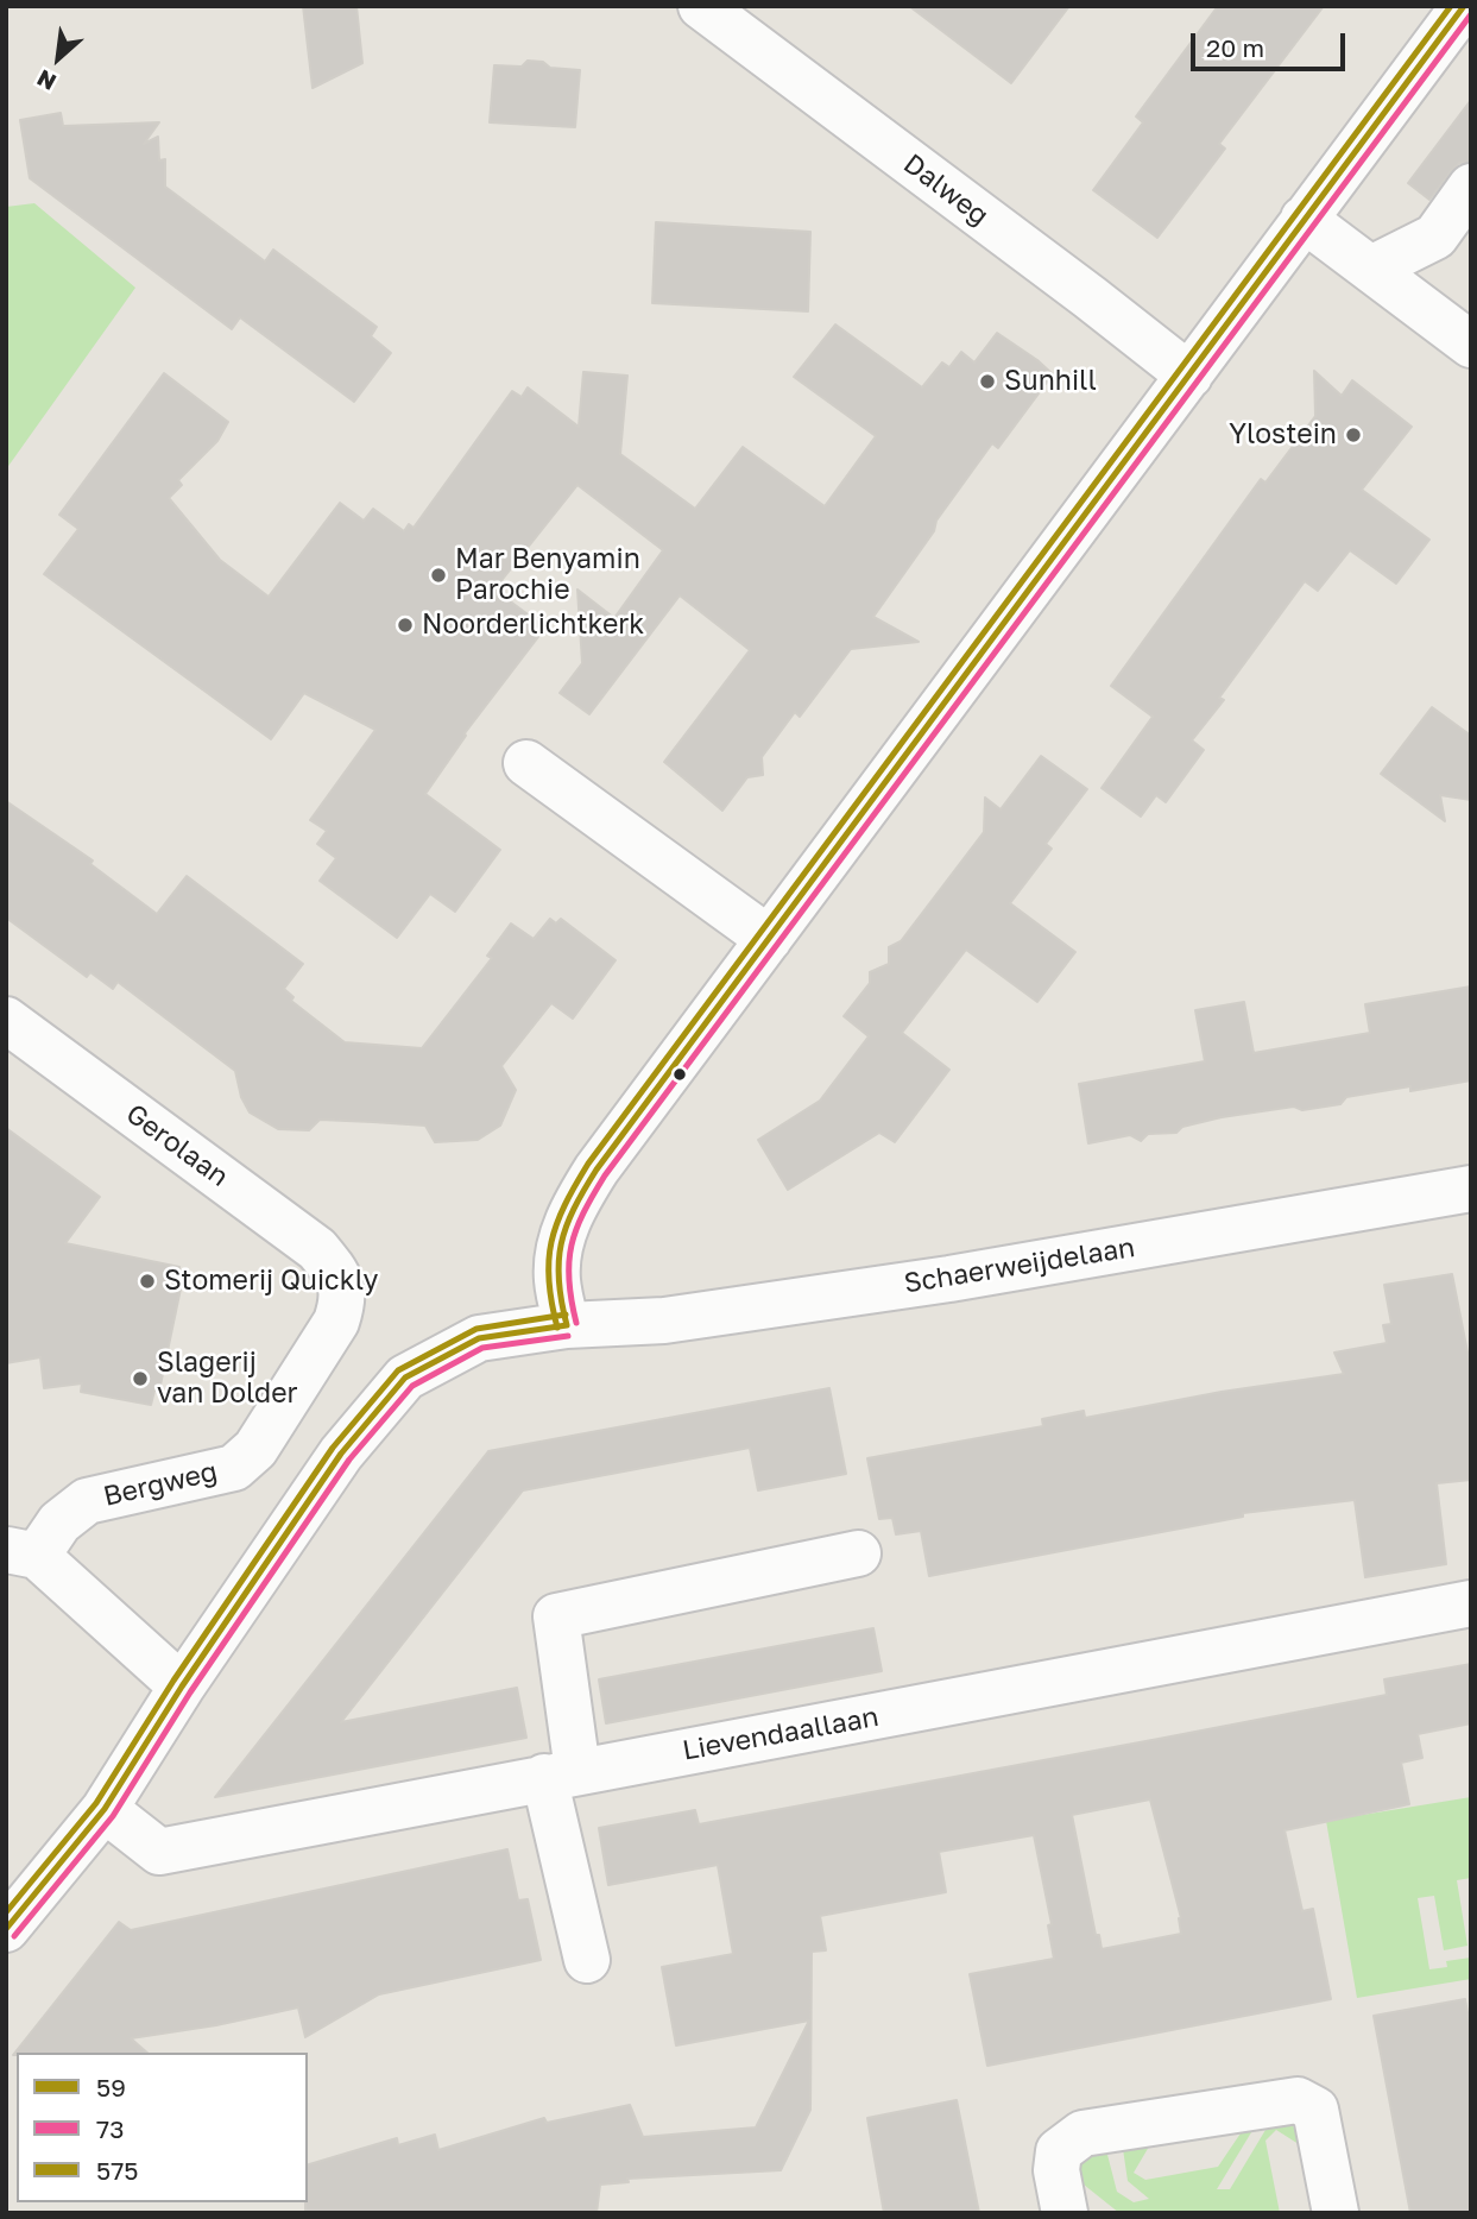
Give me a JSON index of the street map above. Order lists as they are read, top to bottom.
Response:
{
  "streets": {
    "street": [
      "Dalweg",
      "Gerolaan",
      "Schaerweijdelaan",
      "Bergweg",
      "Lievendaallaan"
    ]
  },
  "crossings": [
    ["Gerolaan", "Bergweg"],
    ["Schaerweijdelaan", "Bergweg"],
    ["Schaerweijdelaan", "Lievendaallaan"]
  ],
  "places": [
    "Sunhill",
    "Ylostein",
    "Mar Benyamin Parochie",
    "Noorderlichtkerk",
    "Stomerij Quickly",
    "Slagerij van Dolder"
  ],
  "lines": ["transit line 59", "transit line 575", "transit line 73"],
  "legend": ["59", "73", "575"],
  "scale_bar": "20 m",
  "north": "bottom left"
}
